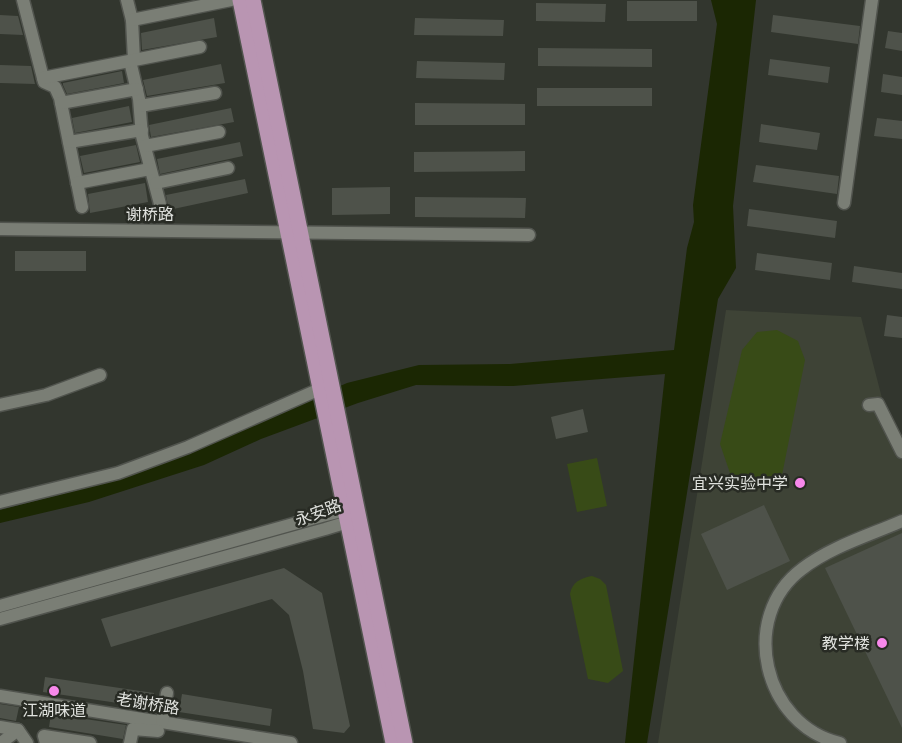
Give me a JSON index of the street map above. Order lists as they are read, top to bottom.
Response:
{
  "streets": {
    "street": ["谢桥路", "永安路", "老谢桥路"]
  },
  "places": ["宜兴实验中学", "教学楼", "江湖味道"]
}
